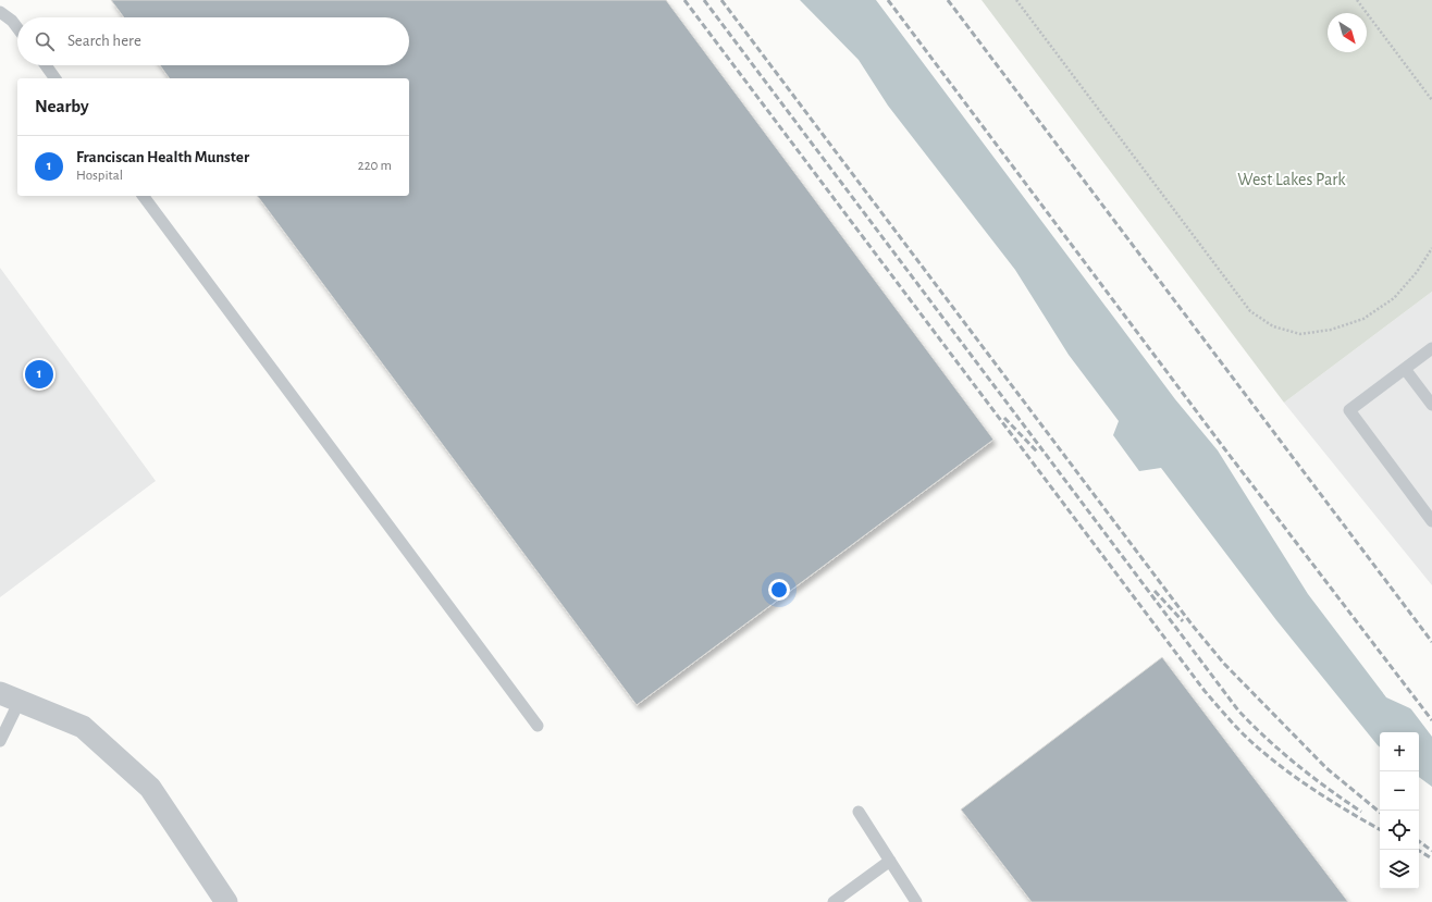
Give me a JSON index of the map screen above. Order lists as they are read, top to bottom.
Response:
{
  "parks": ["West Lakes Park"],
  "north": "bottom right",
  "page": {
    "search": "Search here",
    "heading": "Nearby",
    "list": [
      {
        "mark": "1",
        "name": "Franciscan Health Munster",
        "note": "Hospital",
        "value": "220 m"
      }
    ],
    "pins": "1",
    "map_buttons": ["+", "−"]
  }
}
